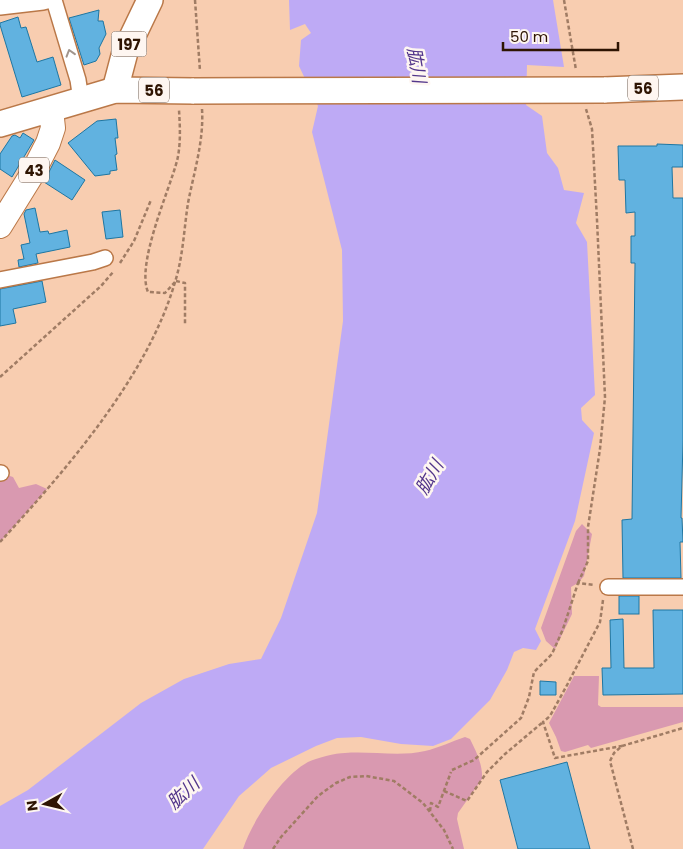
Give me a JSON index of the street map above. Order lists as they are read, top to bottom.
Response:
{
  "streets": {
    "highway": ["197", "56"],
    "main road": ["43"]
  },
  "crossings": [
    ["197", "56"],
    ["56", "43"]
  ],
  "water": ["肱川"],
  "scale_bar": "50 m",
  "north": "left"
}
